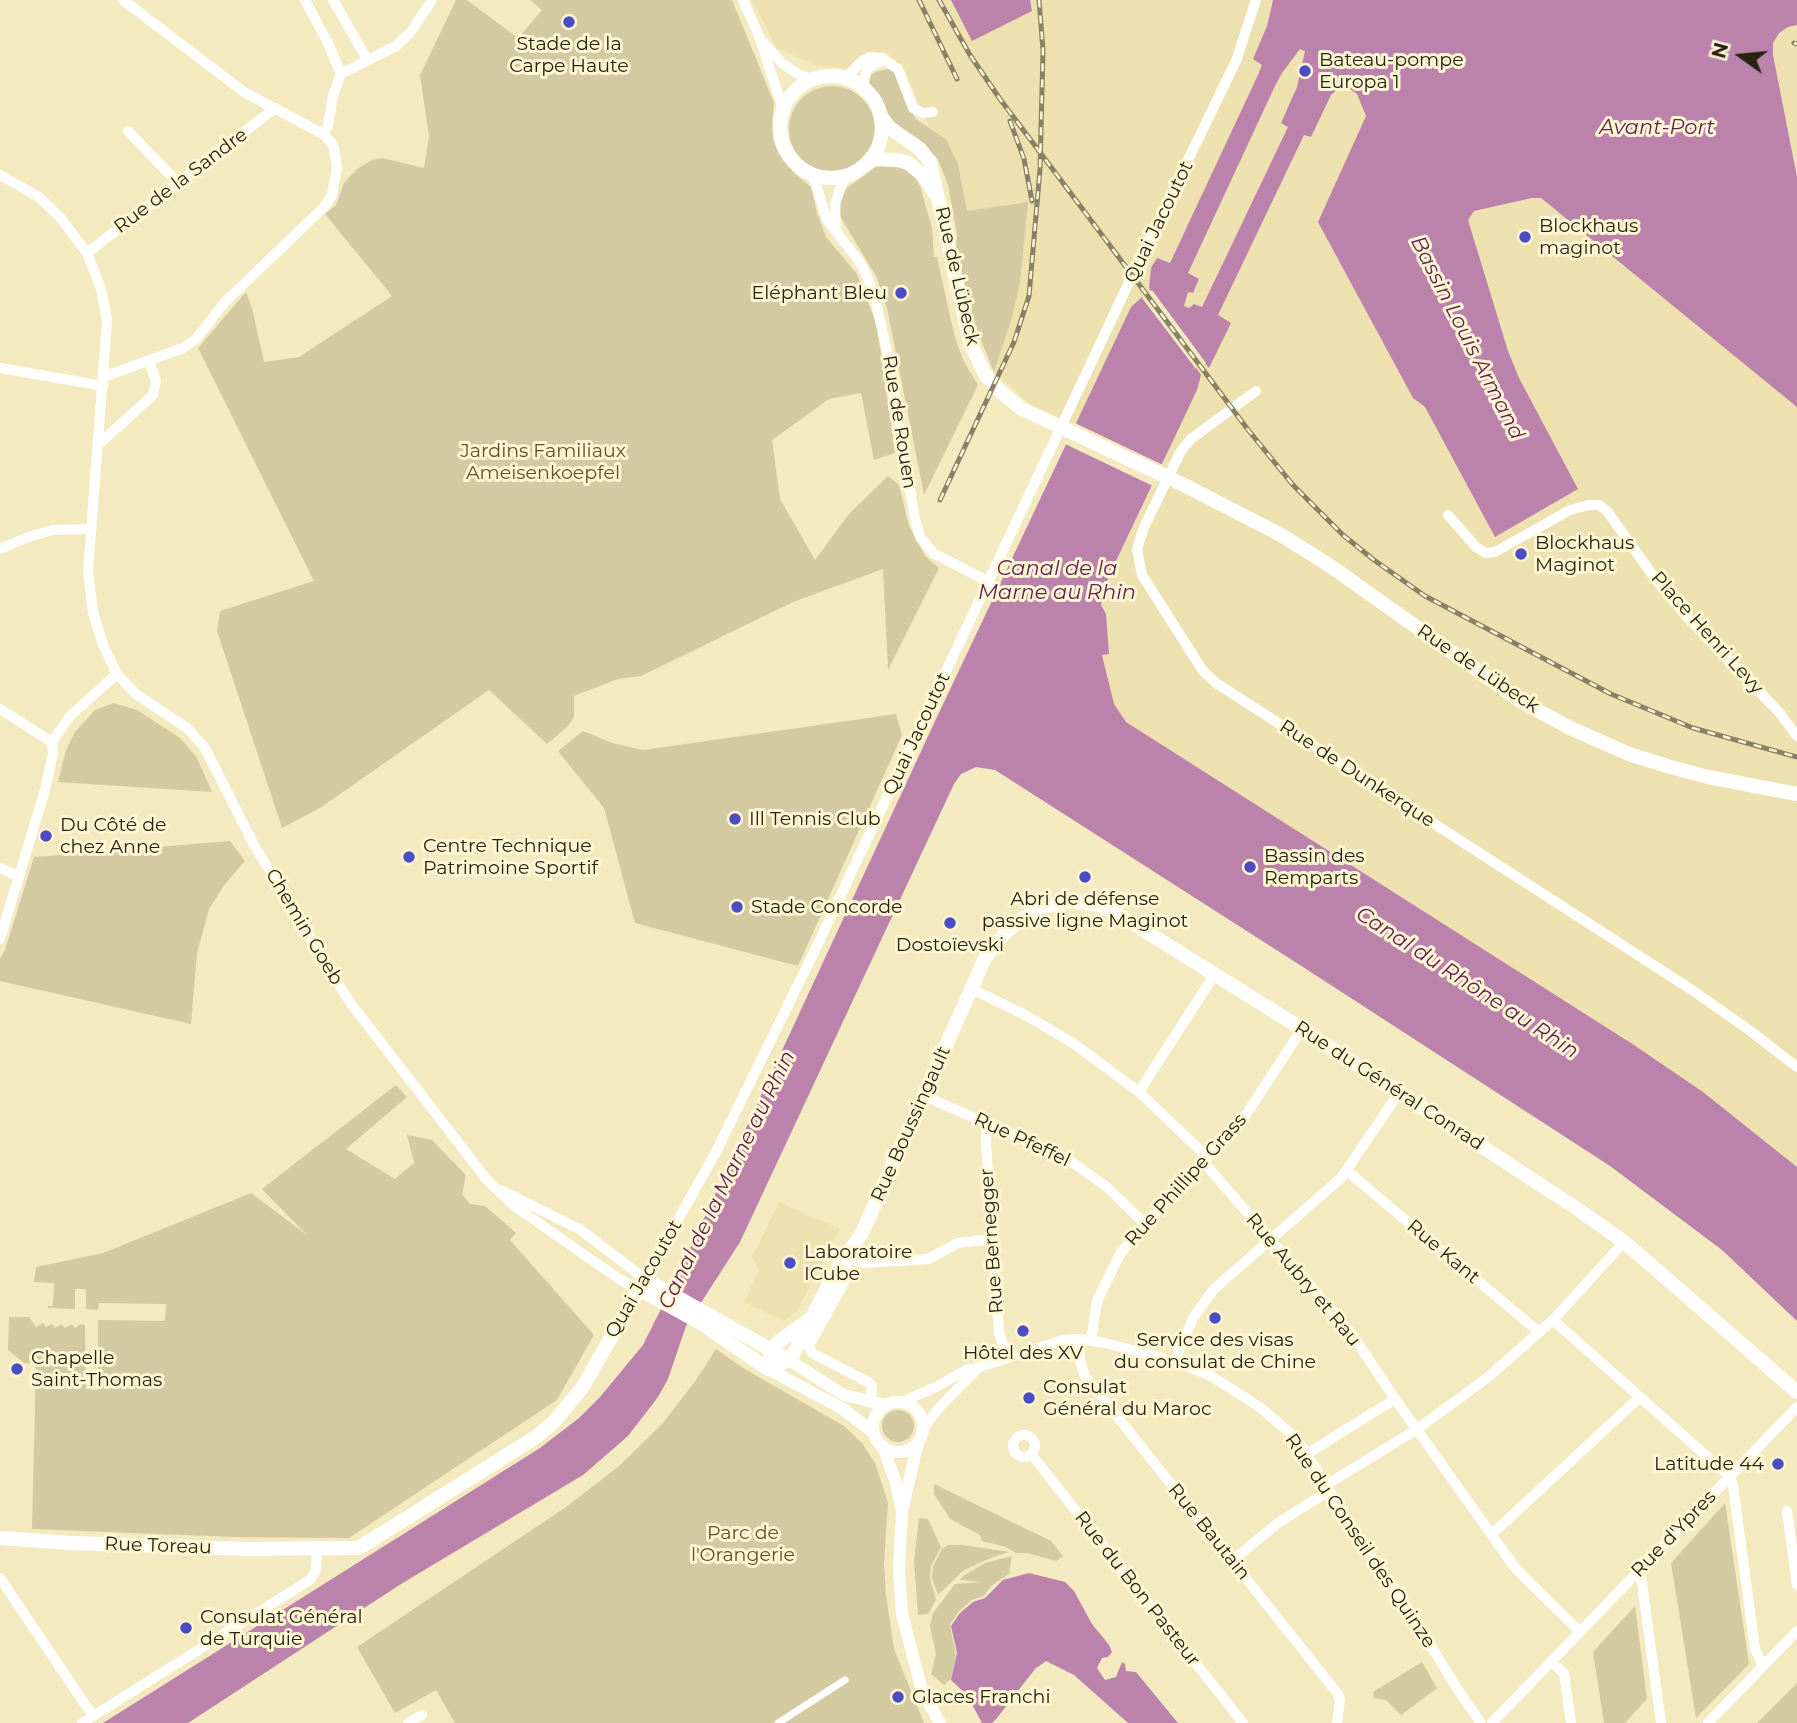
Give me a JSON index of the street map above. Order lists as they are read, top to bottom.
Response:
{
  "streets": {
    "main road": [
      "Quai Jacoutot",
      "Rue de Lübeck",
      "Rue du Général Conrad",
      "Rue Boussingault",
      "Rue Toreau"
    ],
    "street": [
      "Rue de la Sandre",
      "Rue de Rouen",
      "Place Henri Levy",
      "Rue de Dunkerque",
      "Chemin Goeb",
      "Rue Pfeffel",
      "Rue Phillipe Grass",
      "Rue Bernegger",
      "Rue Kant",
      "Rue Aubry et Rau",
      "Rue Bautain",
      "Rue d'Ypres",
      "Rue du Conseil des Quinze",
      "Rue du Bon Pasteur"
    ]
  },
  "crossings": [
    ["Quai Jacoutot", "Rue de Rouen"],
    ["Quai Jacoutot", "Chemin Goeb"],
    ["Quai Jacoutot", "Rue Toreau"],
    ["Rue de Lübeck", "Rue de Rouen"],
    ["Rue du Général Conrad", "Rue Boussingault"],
    ["Rue du Général Conrad", "Rue Phillipe Grass"],
    ["Rue du Général Conrad", "Rue Aubry et Rau"],
    ["Rue Boussingault", "Rue Pfeffel"],
    ["Rue Boussingault", "Rue Aubry et Rau"],
    ["Rue Pfeffel", "Rue Phillipe Grass"],
    ["Rue Pfeffel", "Rue Bernegger"],
    ["Rue Phillipe Grass", "Rue Aubry et Rau"],
    ["Rue Phillipe Grass", "Rue du Conseil des Quinze"],
    ["Rue Bernegger", "Rue du Conseil des Quinze"],
    ["Rue Aubry et Rau", "Rue d'Ypres"],
    ["Rue Bautain", "Rue du Conseil des Quinze"]
  ],
  "water": [
    "Avant-Port",
    "Bassin Louis Armand",
    "Canal de la Marne au Rhin",
    "Canal du Rhône au Rhin"
  ],
  "parks": ["Jardins Familiaux Ameisenkoepfel", "Parc de l'Orangerie"],
  "places": [
    "Stade de la Carpe Haute",
    "Bateau-pompe Europa 1",
    "Blockhaus maginot",
    "Eléphant Bleu",
    "Blockhaus Maginot",
    "Ill Tennis Club",
    "Du Côté de chez Anne",
    "Centre Technique Patrimoine Sportif",
    "Bassin des Remparts",
    "Abri de défense passive ligne Maginot",
    "Stade Concorde",
    "Dostoïevski",
    "Laboratoire ICube",
    "Service des visas du consulat de Chine",
    "Hôtel des XV",
    "Chapelle Saint-Thomas",
    "Consulat Général du Maroc",
    "Latitude 44",
    "Consulat Général de Turquie",
    "Glaces Franchi"
  ],
  "north": "left"
}
